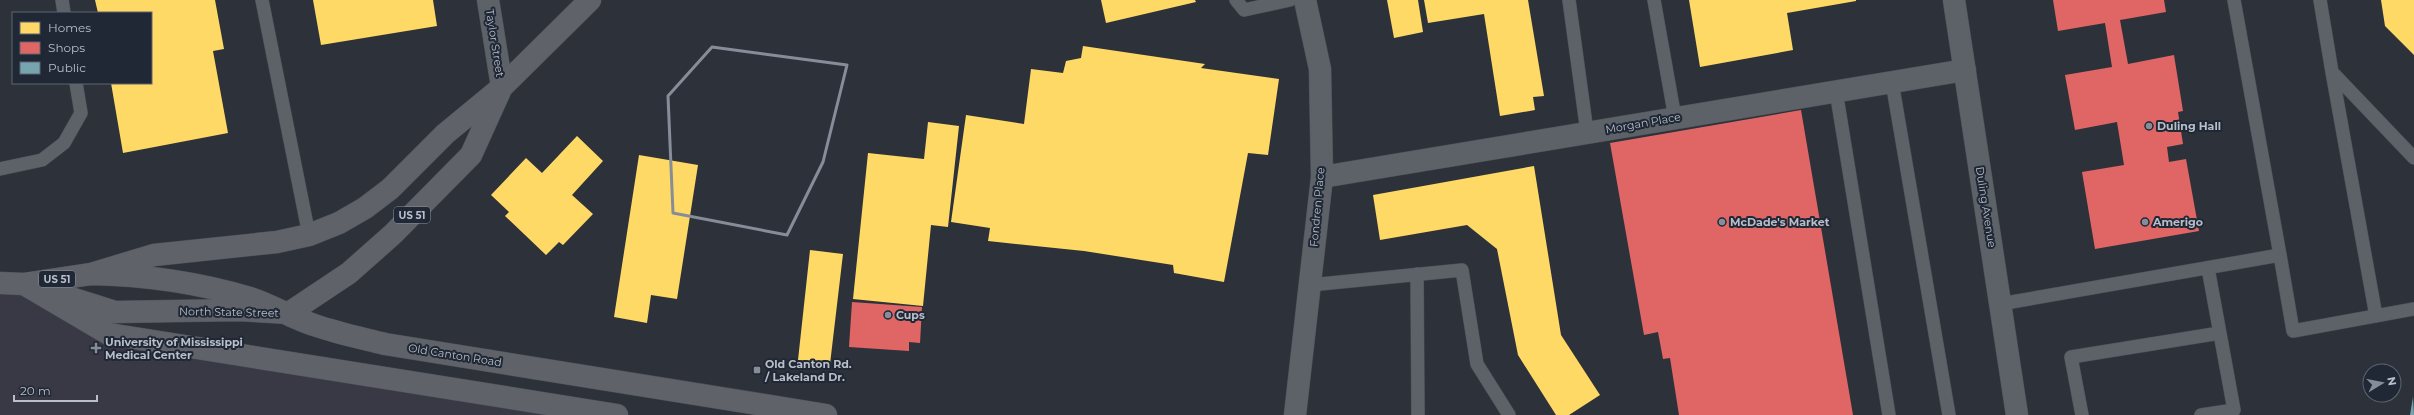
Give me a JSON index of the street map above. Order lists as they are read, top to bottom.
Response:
{
  "streets": {
    "main road": ["US 51", "North State Street", "Old Canton Road"],
    "street": [
      "Taylor Street",
      "Morgan Place",
      "Fondren Place",
      "Duling Avenue"
    ]
  },
  "crossings": [
    ["Taylor Street", "North State Street"],
    ["Morgan Place", "Fondren Place"],
    ["Morgan Place", "Duling Avenue"],
    ["North State Street", "Old Canton Road"]
  ],
  "places": {
    "other": [
      "Duling Hall",
      "McDade's Market",
      "Amerigo",
      "Cups"
    ],
    "health": ["University of Mississippi Medical Center"],
    "transit": ["Old Canton Rd. / Lakeland Dr."]
  },
  "legend": ["Homes", "Shops", "Public"],
  "scale_bar": "20 m",
  "north": "right"
}
